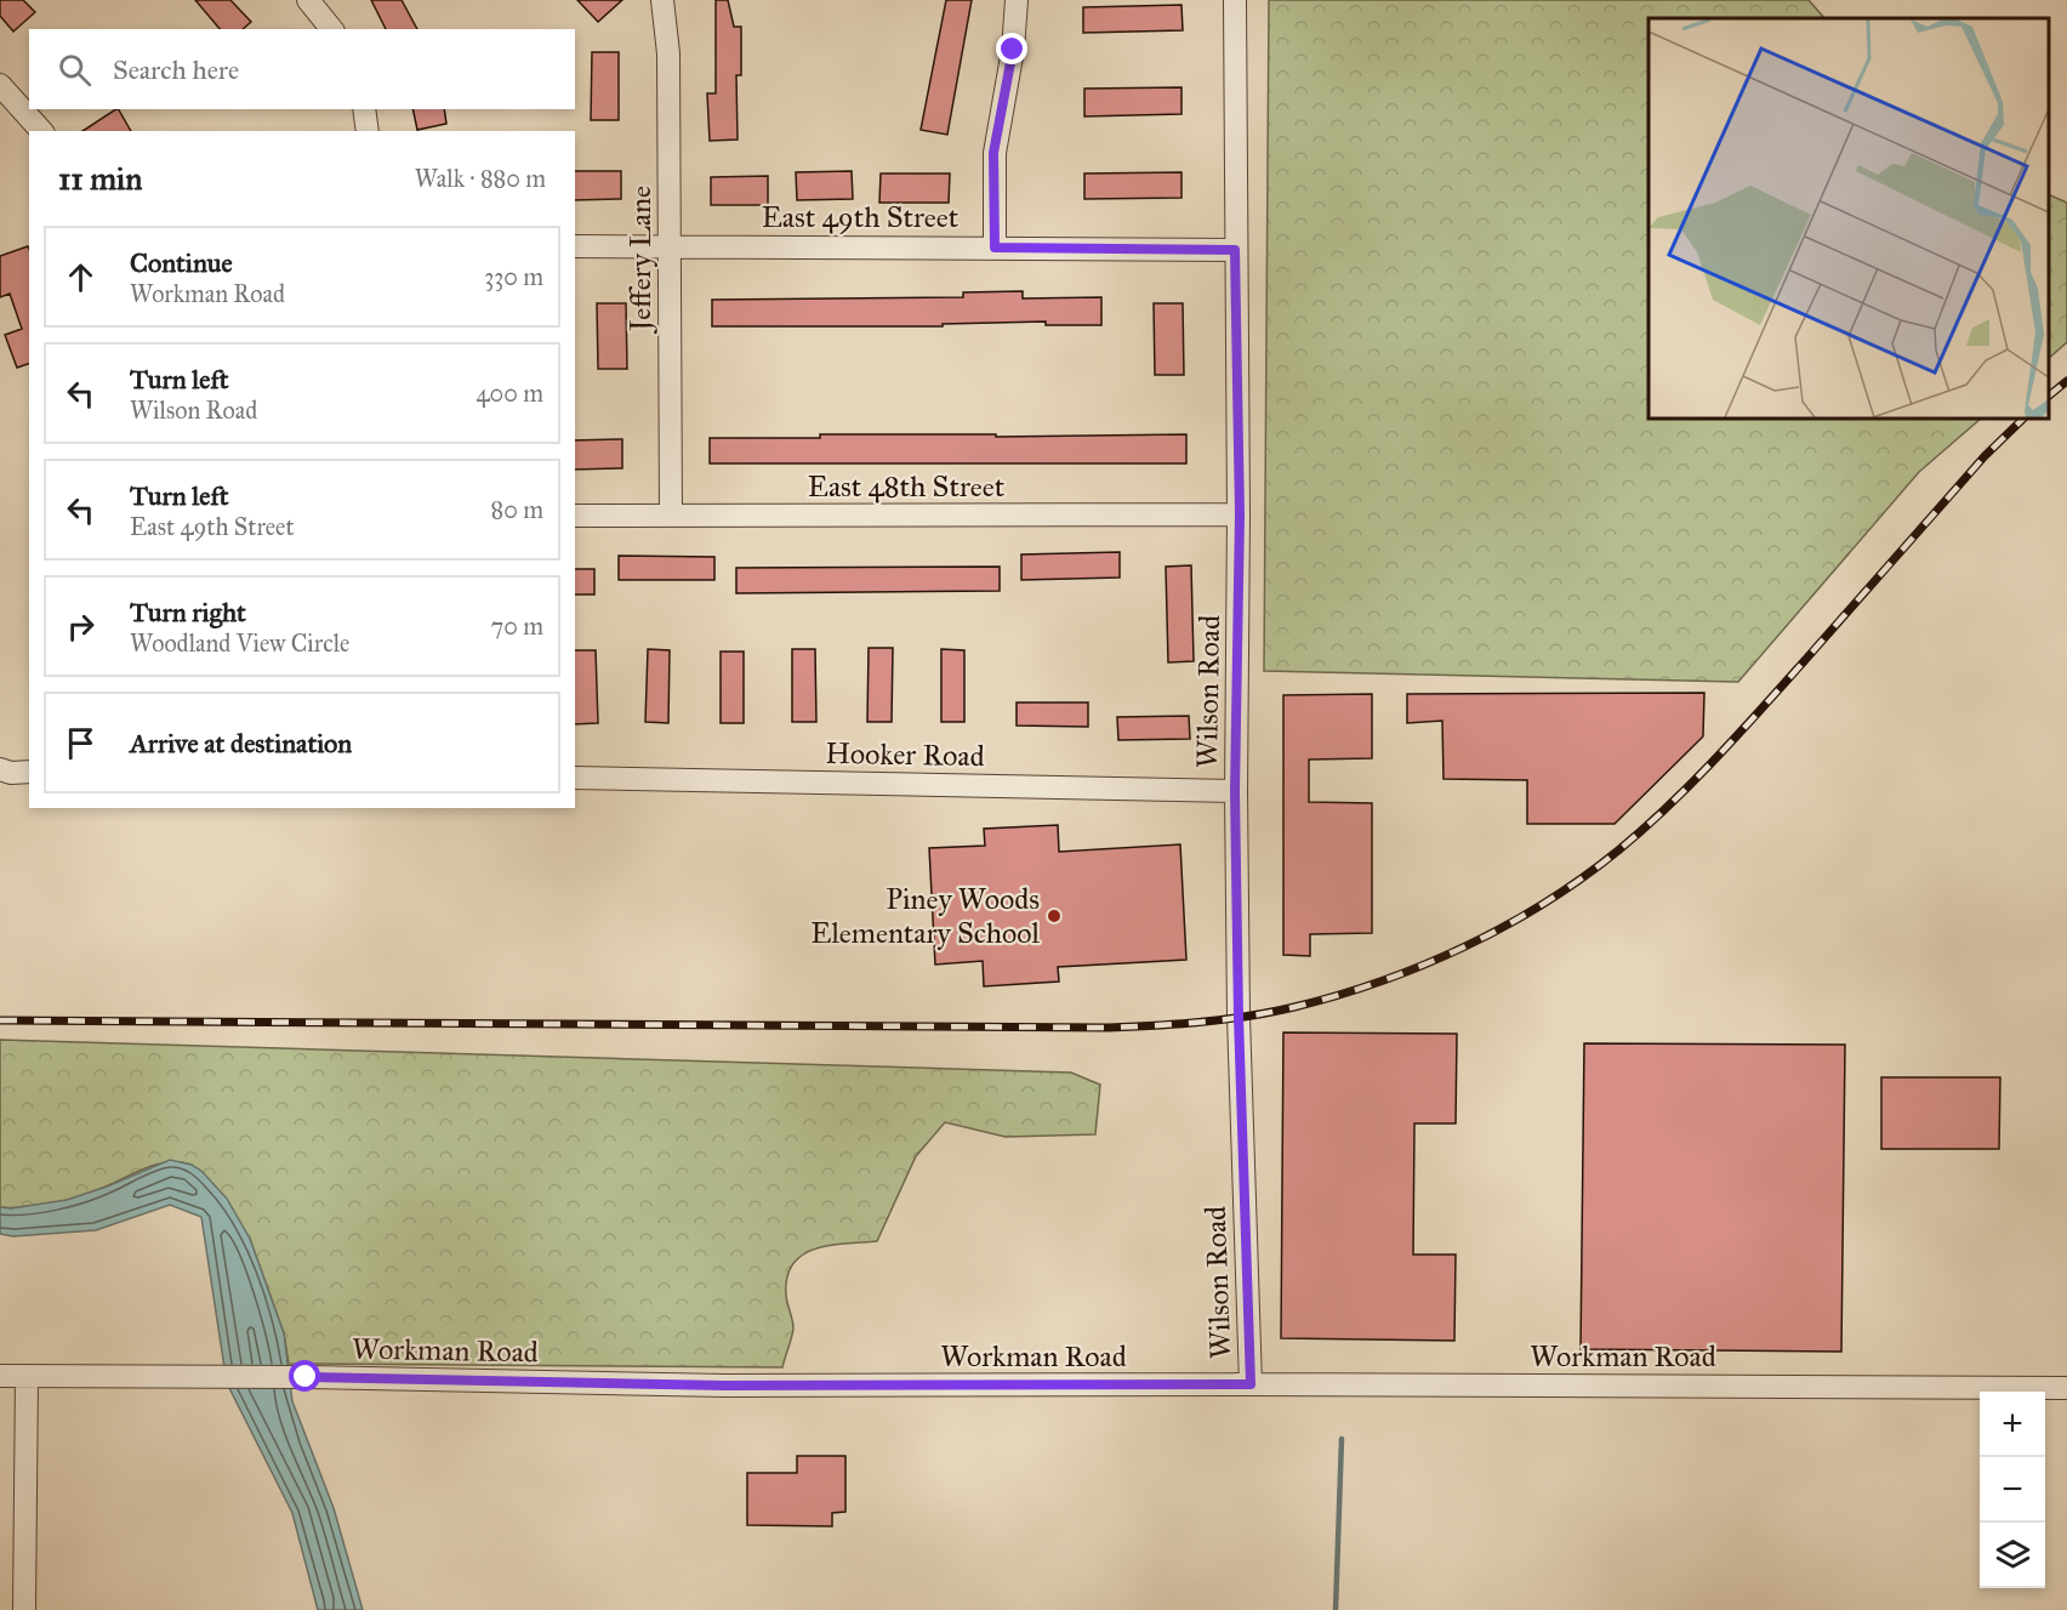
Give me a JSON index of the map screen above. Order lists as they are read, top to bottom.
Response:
{
  "streets": {
    "street": [
      "East 49th Street",
      "Jeffery Lane",
      "East 48th Street",
      "Wilson Road",
      "Hooker Road",
      "Workman Road"
    ]
  },
  "crossings": [
    ["East 49th Street", "Jeffery Lane"],
    ["East 49th Street", "Wilson Road"],
    ["Jeffery Lane", "East 48th Street"],
    ["East 48th Street", "Wilson Road"],
    ["Wilson Road", "Hooker Road"],
    ["Wilson Road", "Workman Road"]
  ],
  "places": ["Piney Woods Elementary School"],
  "page": {
    "search": "Search here",
    "heading": ["11 min", "Walk · 880 m"],
    "list": [
      ["Continue", "Workman Road", "330 m"],
      ["Turn left", "Wilson Road", "400 m"],
      ["Turn left", "East 49th Street", "80 m"],
      ["Turn right", "Woodland View Circle", "70 m"],
      "Arrive at destination"
    ],
    "map_buttons": ["+", "−"]
  }
}
